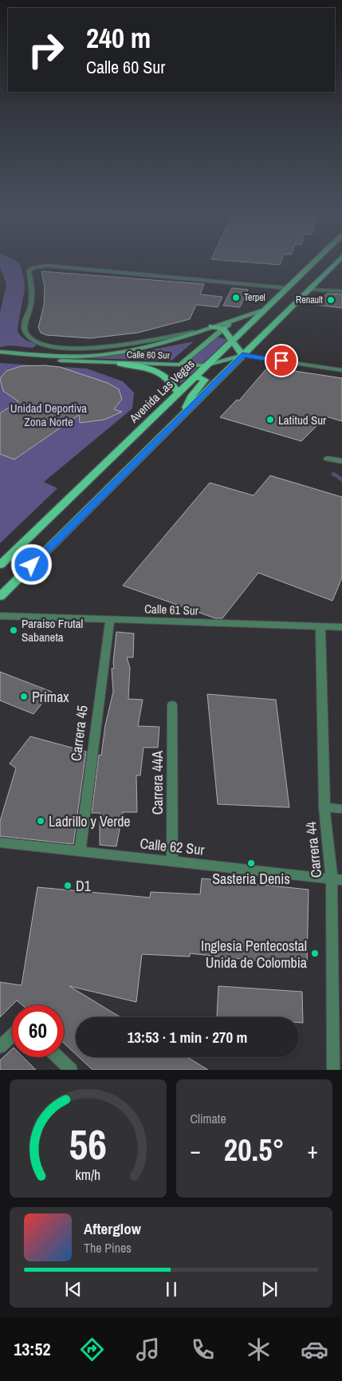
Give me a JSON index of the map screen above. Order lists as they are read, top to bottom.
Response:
{
  "streets": {
    "main road": ["Calle 60 Sur", "Avenida Las Vegas"],
    "street": [
      "Calle 61 Sur",
      "Carrera 45",
      "Carrera 44A",
      "Calle 62 Sur",
      "Carrera 44"
    ]
  },
  "crossings": [
    ["Calle 60 Sur", "Avenida Las Vegas"],
    ["Calle 61 Sur", "Carrera 45"],
    ["Calle 61 Sur", "Carrera 44"],
    ["Carrera 45", "Calle 62 Sur"],
    ["Carrera 44A", "Calle 62 Sur"],
    ["Calle 62 Sur", "Carrera 44"]
  ],
  "parks": ["Unidad Deportiva Zona Norte"],
  "places": [
    "Terpel",
    "Renault",
    "Latitud Sur",
    "Paraiso Frutal Sabaneta",
    "Primax",
    "Ladrillo y Verde",
    "Sasteria Denis",
    "D1",
    "Inglesia Pentecostal Unida de Colombia"
  ],
  "page": {
    "turn": ["240 m", "Calle 60 Sur"],
    "limit": "60",
    "trip": "13:53 · 1 min · 270 m",
    "tile": "Climate",
    "heat": ["−", "20.5°", "+"],
    "song": ["Afterglow", "The Pines"],
    "tabs": "13:52",
    "gauge": ["56", "km/h"]
  }
}
